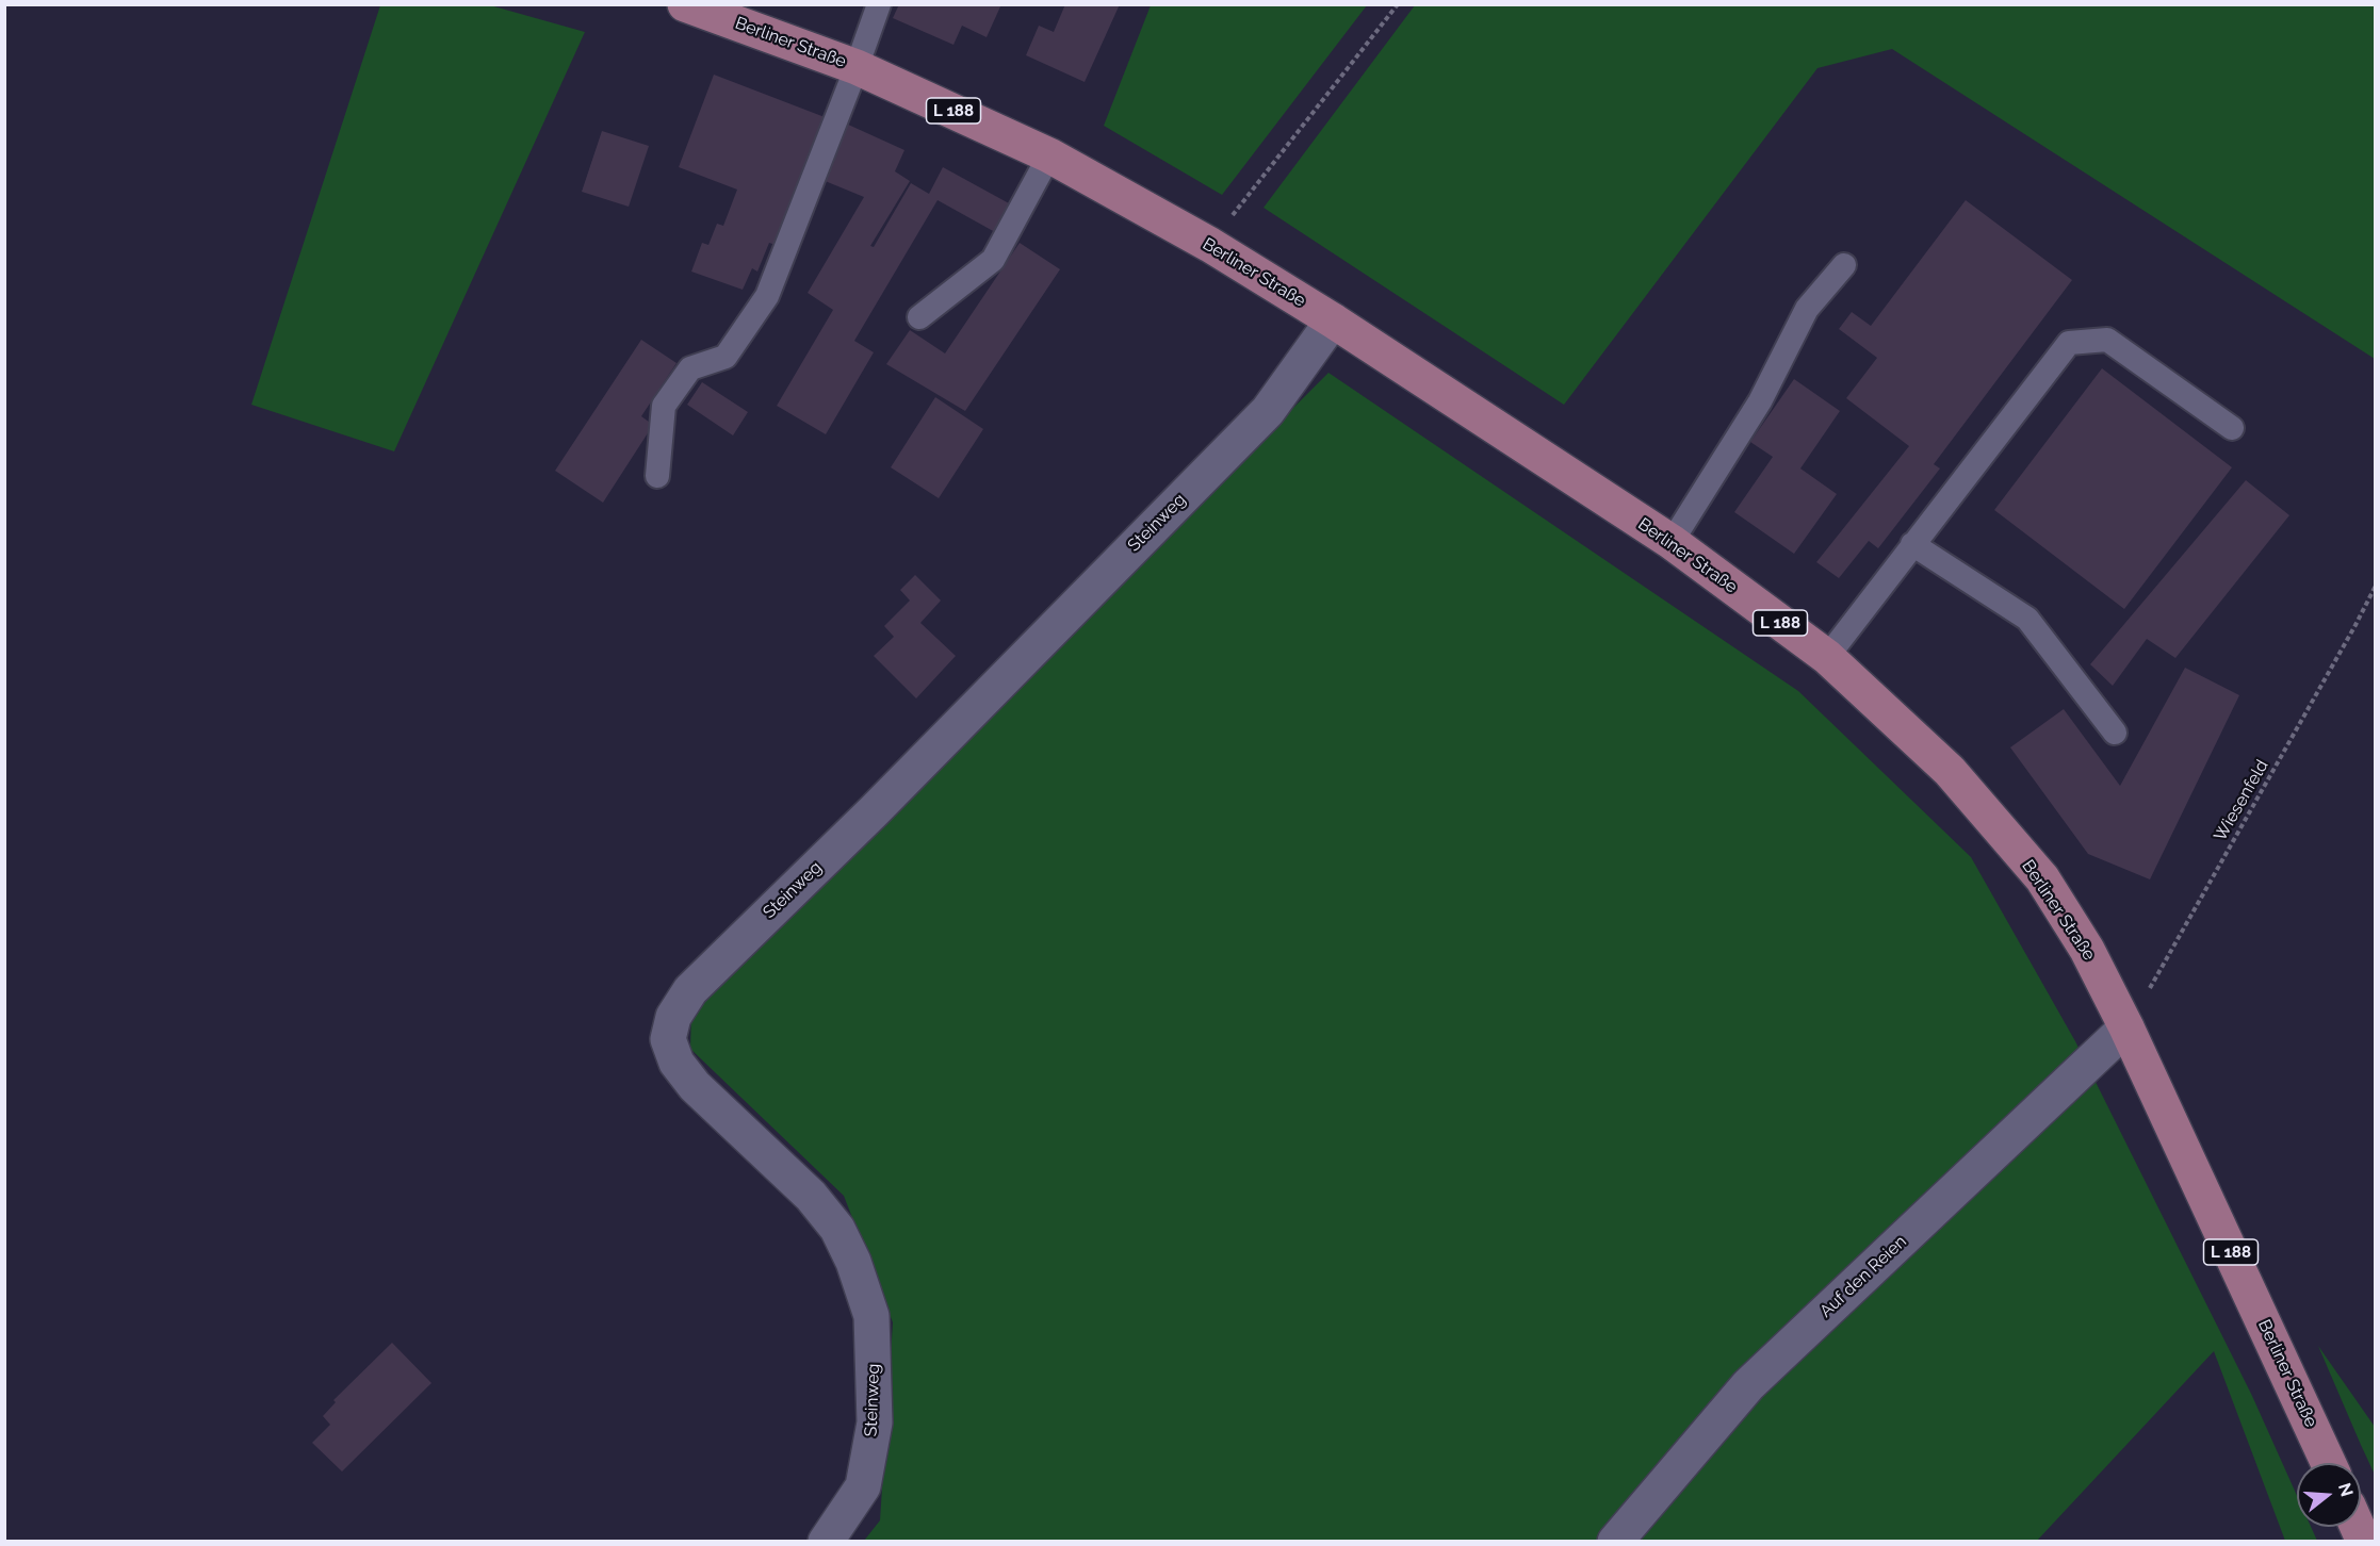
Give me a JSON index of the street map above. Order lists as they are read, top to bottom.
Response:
{
  "streets": {
    "main road": ["Berliner Straße", "L 188"],
    "street": ["Steinweg", "Auf den Reien"],
    "path": ["Wiesenfeld"]
  },
  "crossings": [
    ["Berliner Straße", "Steinweg"],
    ["Berliner Straße", "Wiesenfeld"],
    ["Berliner Straße", "Auf den Reien"],
    ["Wiesenfeld", "Auf den Reien"]
  ],
  "north": "right"
}
